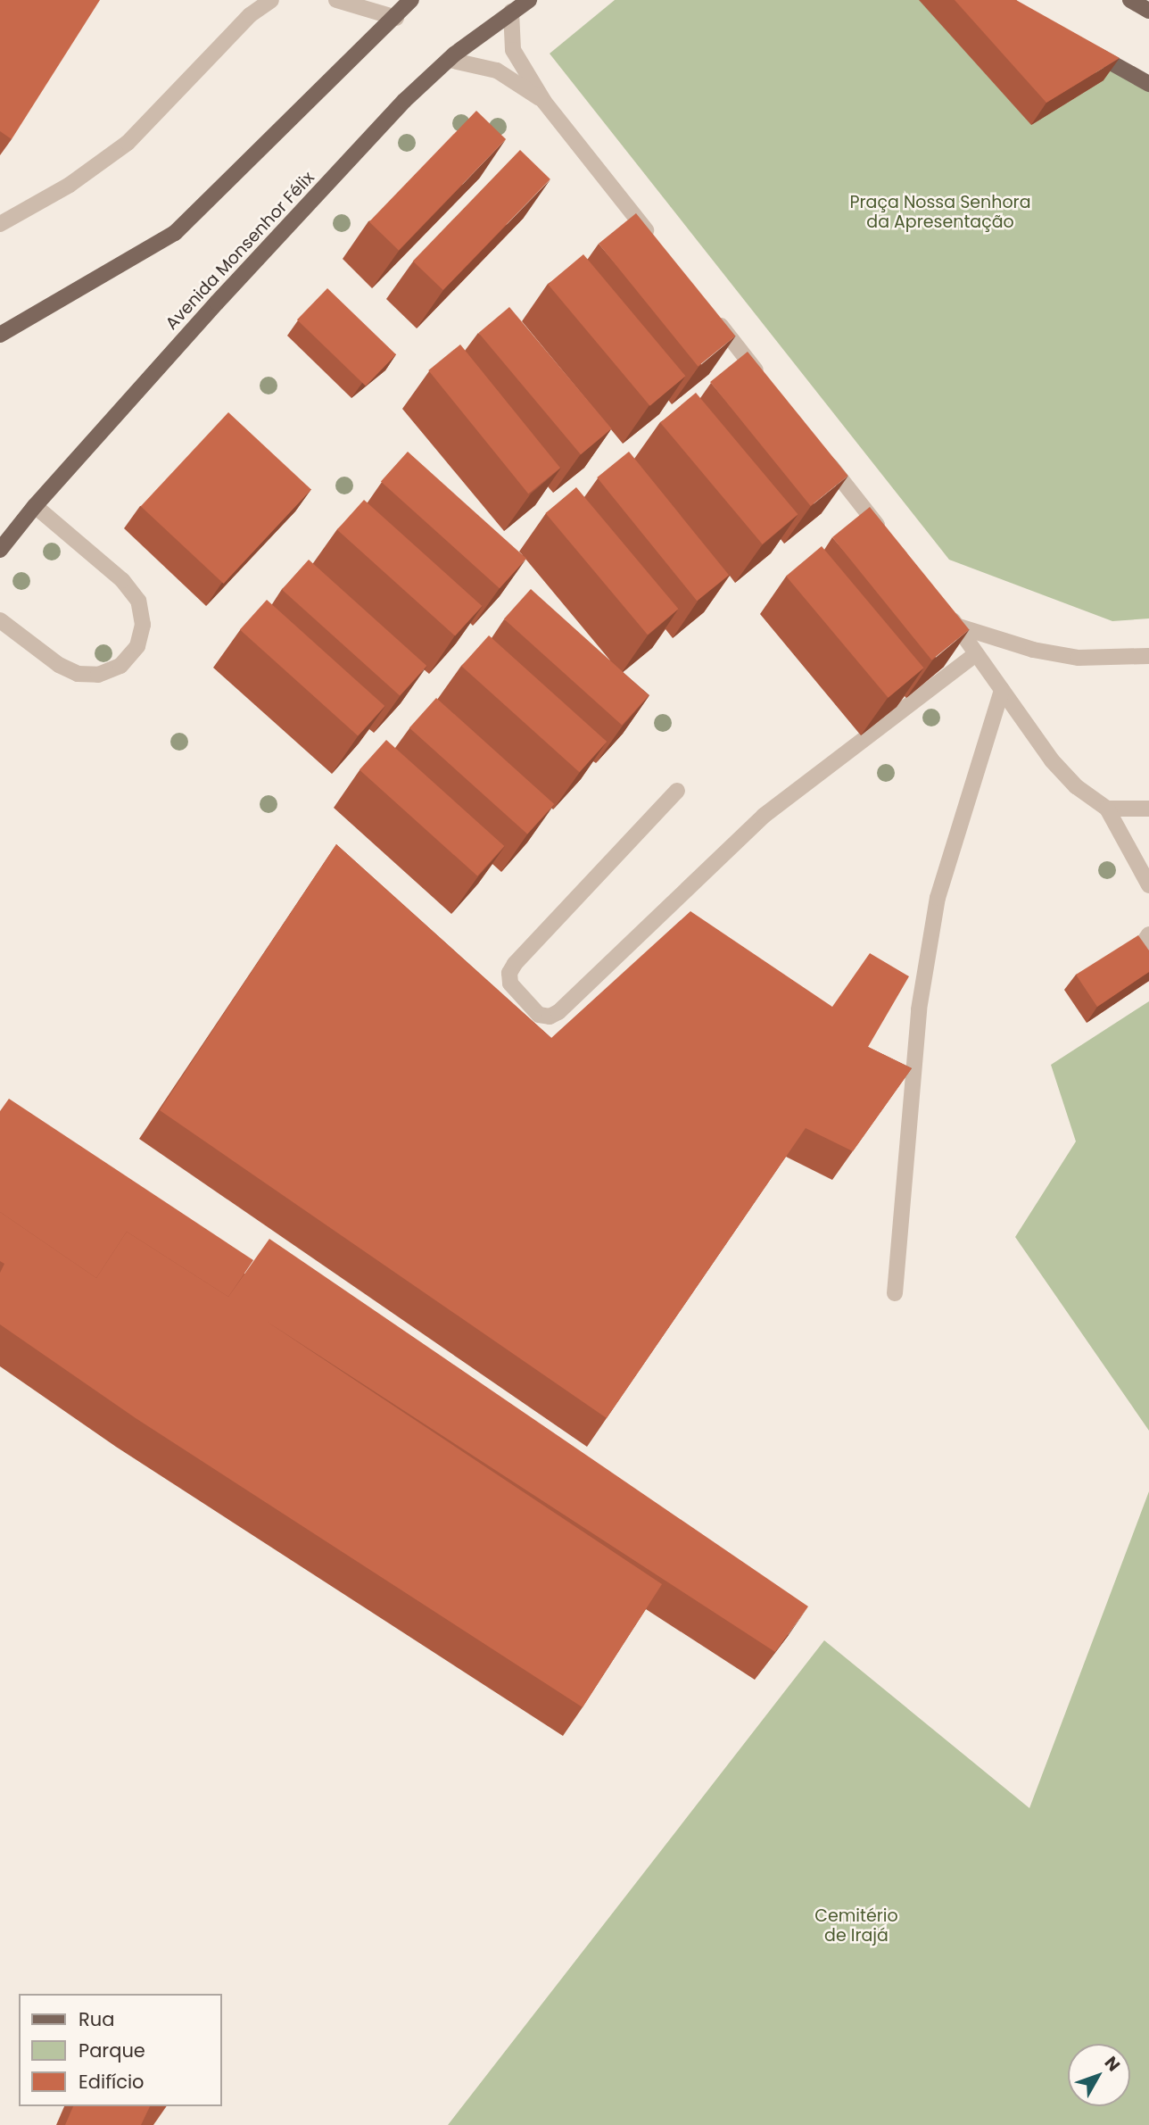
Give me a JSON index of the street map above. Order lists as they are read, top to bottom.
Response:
{
  "streets": {
    "main road": ["Avenida Monsenhor Félix"]
  },
  "parks": ["Praça Nossa Senhora da Apresentação", "Cemitério de Irajá"],
  "legend": ["Rua", "Parque", "Edifício"],
  "north": "top right"
}
